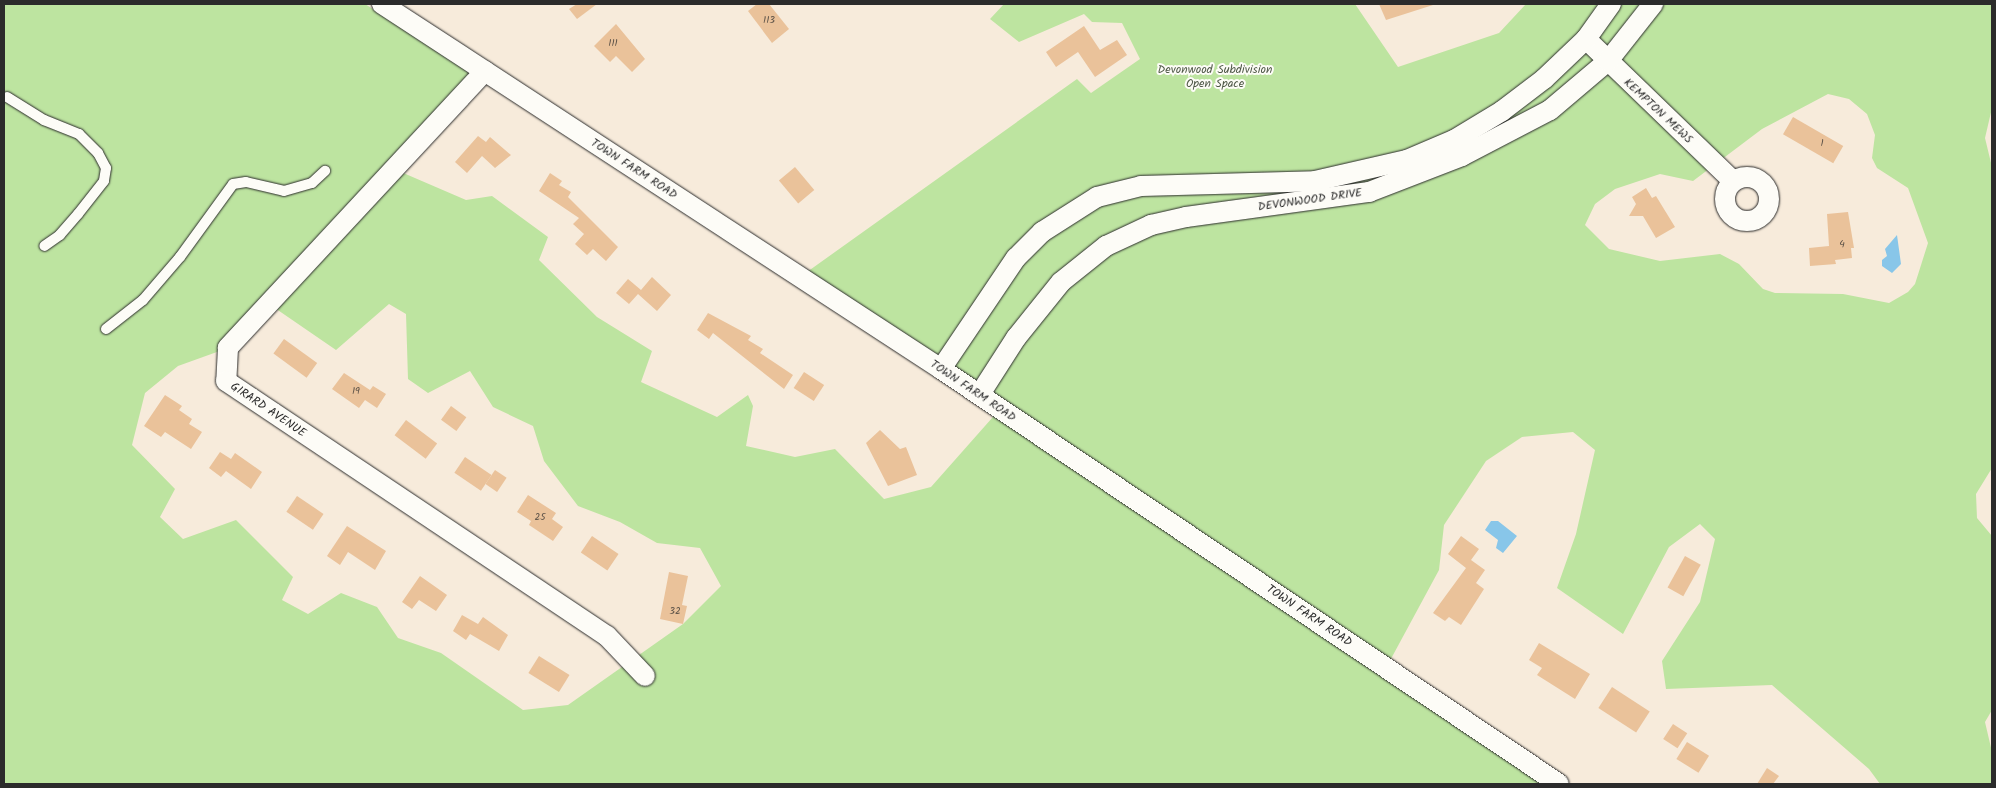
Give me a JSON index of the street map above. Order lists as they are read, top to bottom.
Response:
{
  "streets": {
    "street": [
      "KEMPTON MEWS",
      "TOWN FARM ROAD",
      "DEVONWOOD DRIVE",
      "GIRARD AVENUE"
    ]
  },
  "crossings": [
    ["KEMPTON MEWS", "DEVONWOOD DRIVE"],
    ["TOWN FARM ROAD", "DEVONWOOD DRIVE"],
    ["TOWN FARM ROAD", "GIRARD AVENUE"]
  ],
  "parks": ["Devonwood Subdivision Open Space"],
  "house_numbers": [
    "113",
    "111",
    "1",
    "4",
    "19",
    "25",
    "32"
  ]
}
